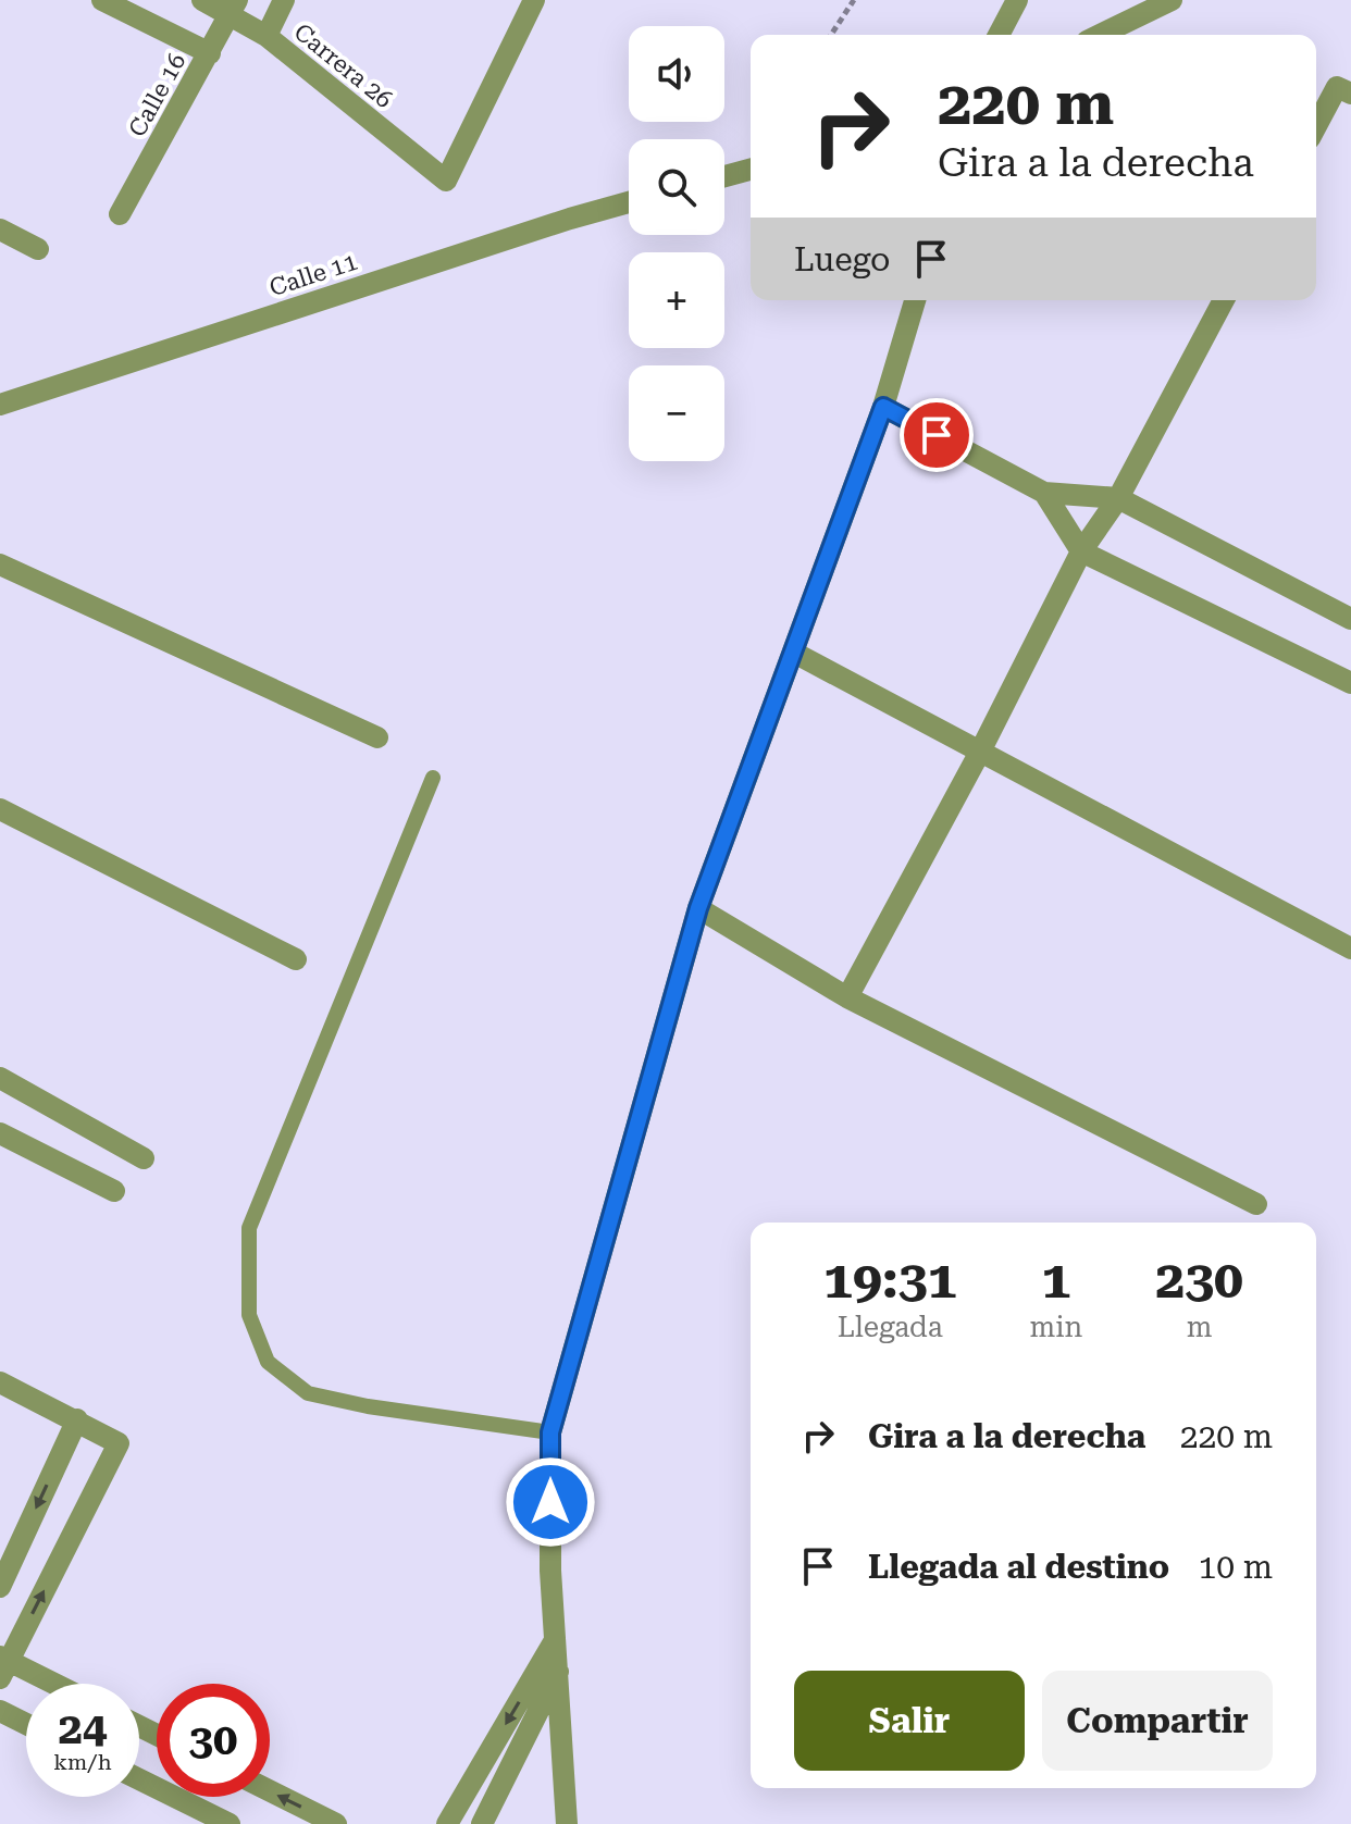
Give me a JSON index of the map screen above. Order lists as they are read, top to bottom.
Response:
{
  "streets": {
    "street": ["Carrera 26", "Calle 16", "Calle 11"]
  },
  "crossings": [
    ["Carrera 26", "Calle 16"]
  ],
  "page": {
    "map_buttons": ["+", "−"],
    "turn": ["220 m", "Gira a la derecha"],
    "then": "Luego",
    "eta": [
      "19:31",
      "Llegada",
      "1",
      "min",
      "230",
      "m"
    ],
    "list": [
      {
        "name": "Gira a la derecha",
        "value": "220 m"
      },
      {
        "name": "Llegada al destino",
        "value": "10 m"
      }
    ],
    "buttons": ["Salir", "Compartir"],
    "speed": "24 km/h",
    "limit": "30"
  }
}
